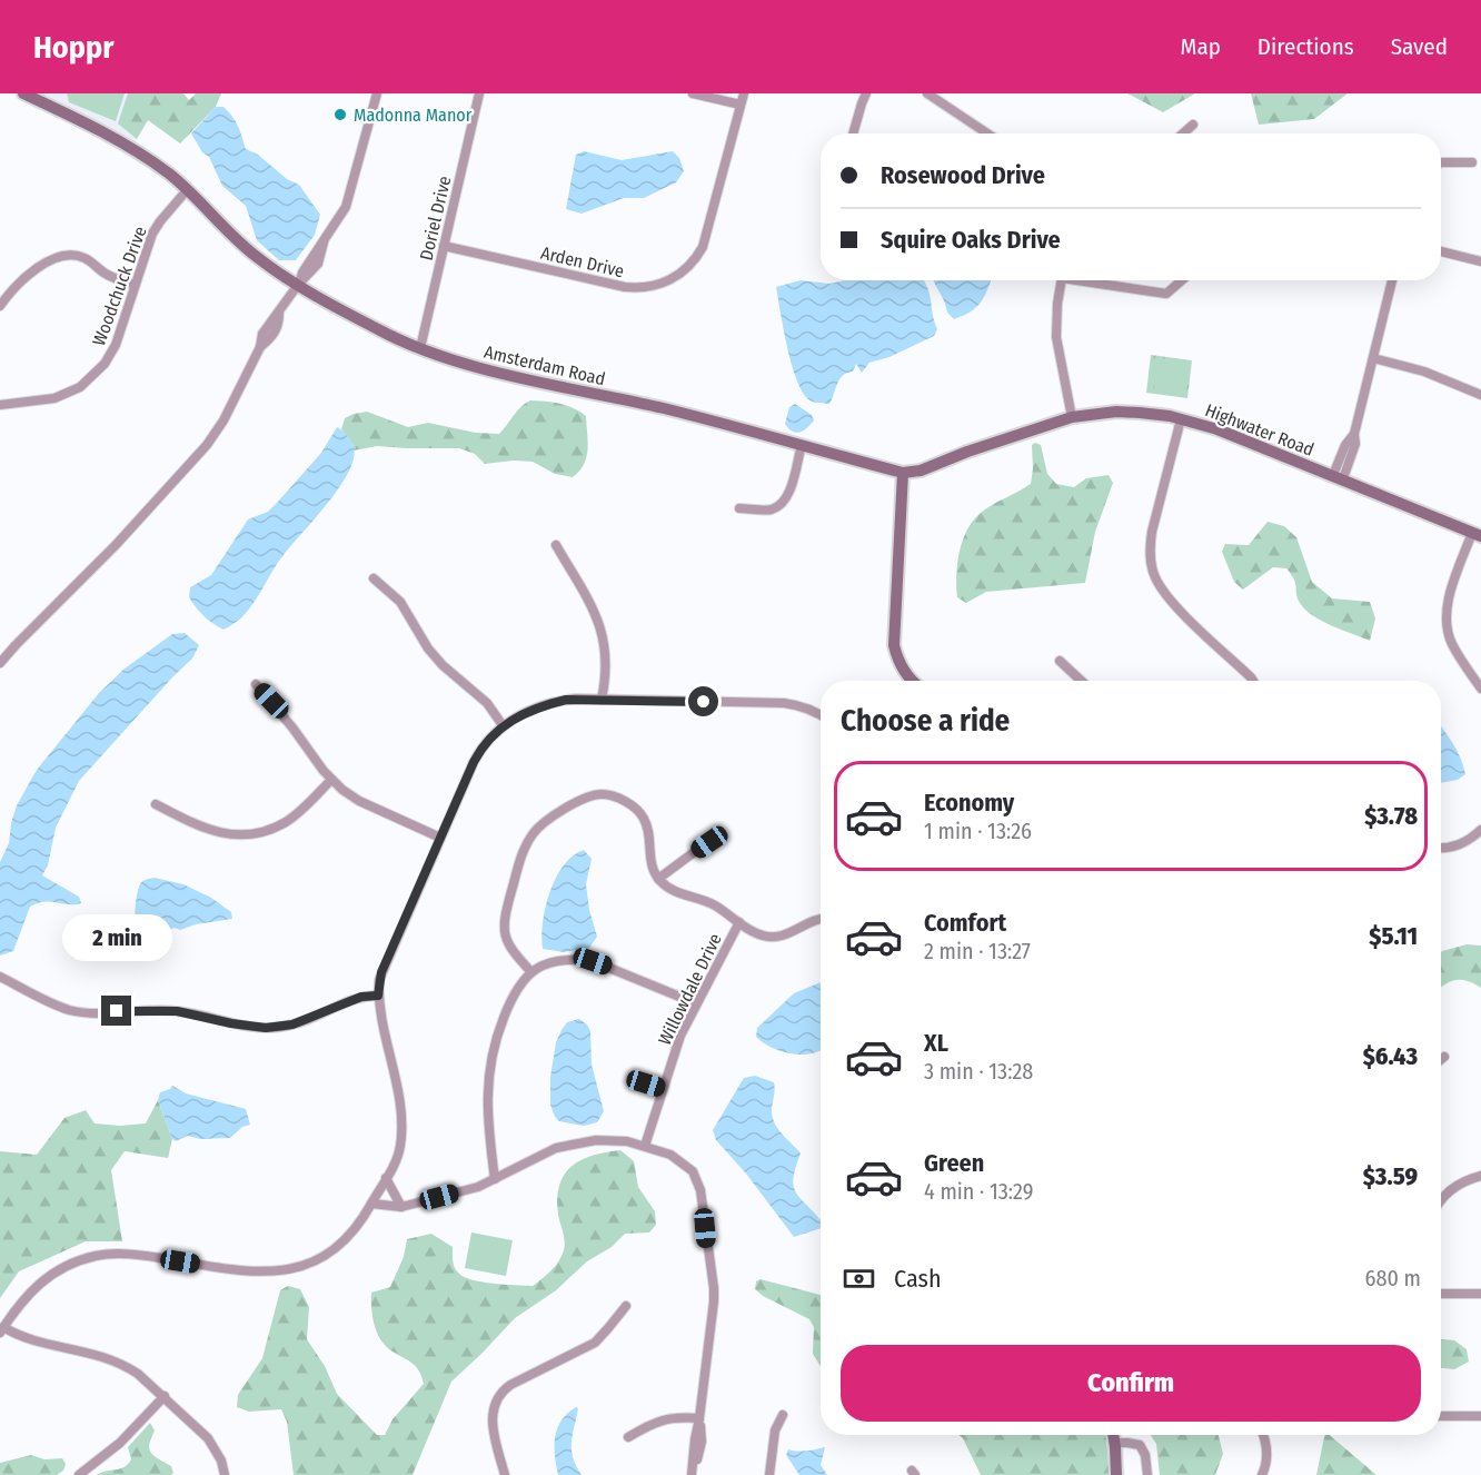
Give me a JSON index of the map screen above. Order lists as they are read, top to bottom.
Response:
{
  "streets": {
    "street": [
      "Doriel Drive",
      "Arden Drive",
      "Woodchuck Drive",
      "Amsterdam Road",
      "Highwater Road",
      "Willowdale Drive"
    ]
  },
  "crossings": [
    ["Doriel Drive", "Arden Drive"],
    ["Doriel Drive", "Amsterdam Road"],
    ["Woodchuck Drive", "Amsterdam Road"],
    ["Amsterdam Road", "Highwater Road"]
  ],
  "places": ["Madonna Manor"],
  "page": {
    "header": "Hoppr",
    "nav": ["Map", "Directions", "Saved"],
    "banner": ["Rosewood Drive", "Squire Oaks Drive"],
    "heading": "Choose a ride",
    "list": [
      {
        "name": "Economy",
        "note": "1 min · 13:26",
        "value": "$3.78"
      },
      {
        "name": "Comfort",
        "note": "2 min · 13:27",
        "value": "$5.11"
      },
      {
        "name": "XL",
        "note": "3 min · 13:28",
        "value": "$6.43"
      },
      {
        "name": "Green",
        "note": "4 min · 13:29",
        "value": "$3.59"
      }
    ],
    "bubble": "2 min",
    "pay": ["Cash", "680 m"],
    "buttons": "Confirm"
  }
}
